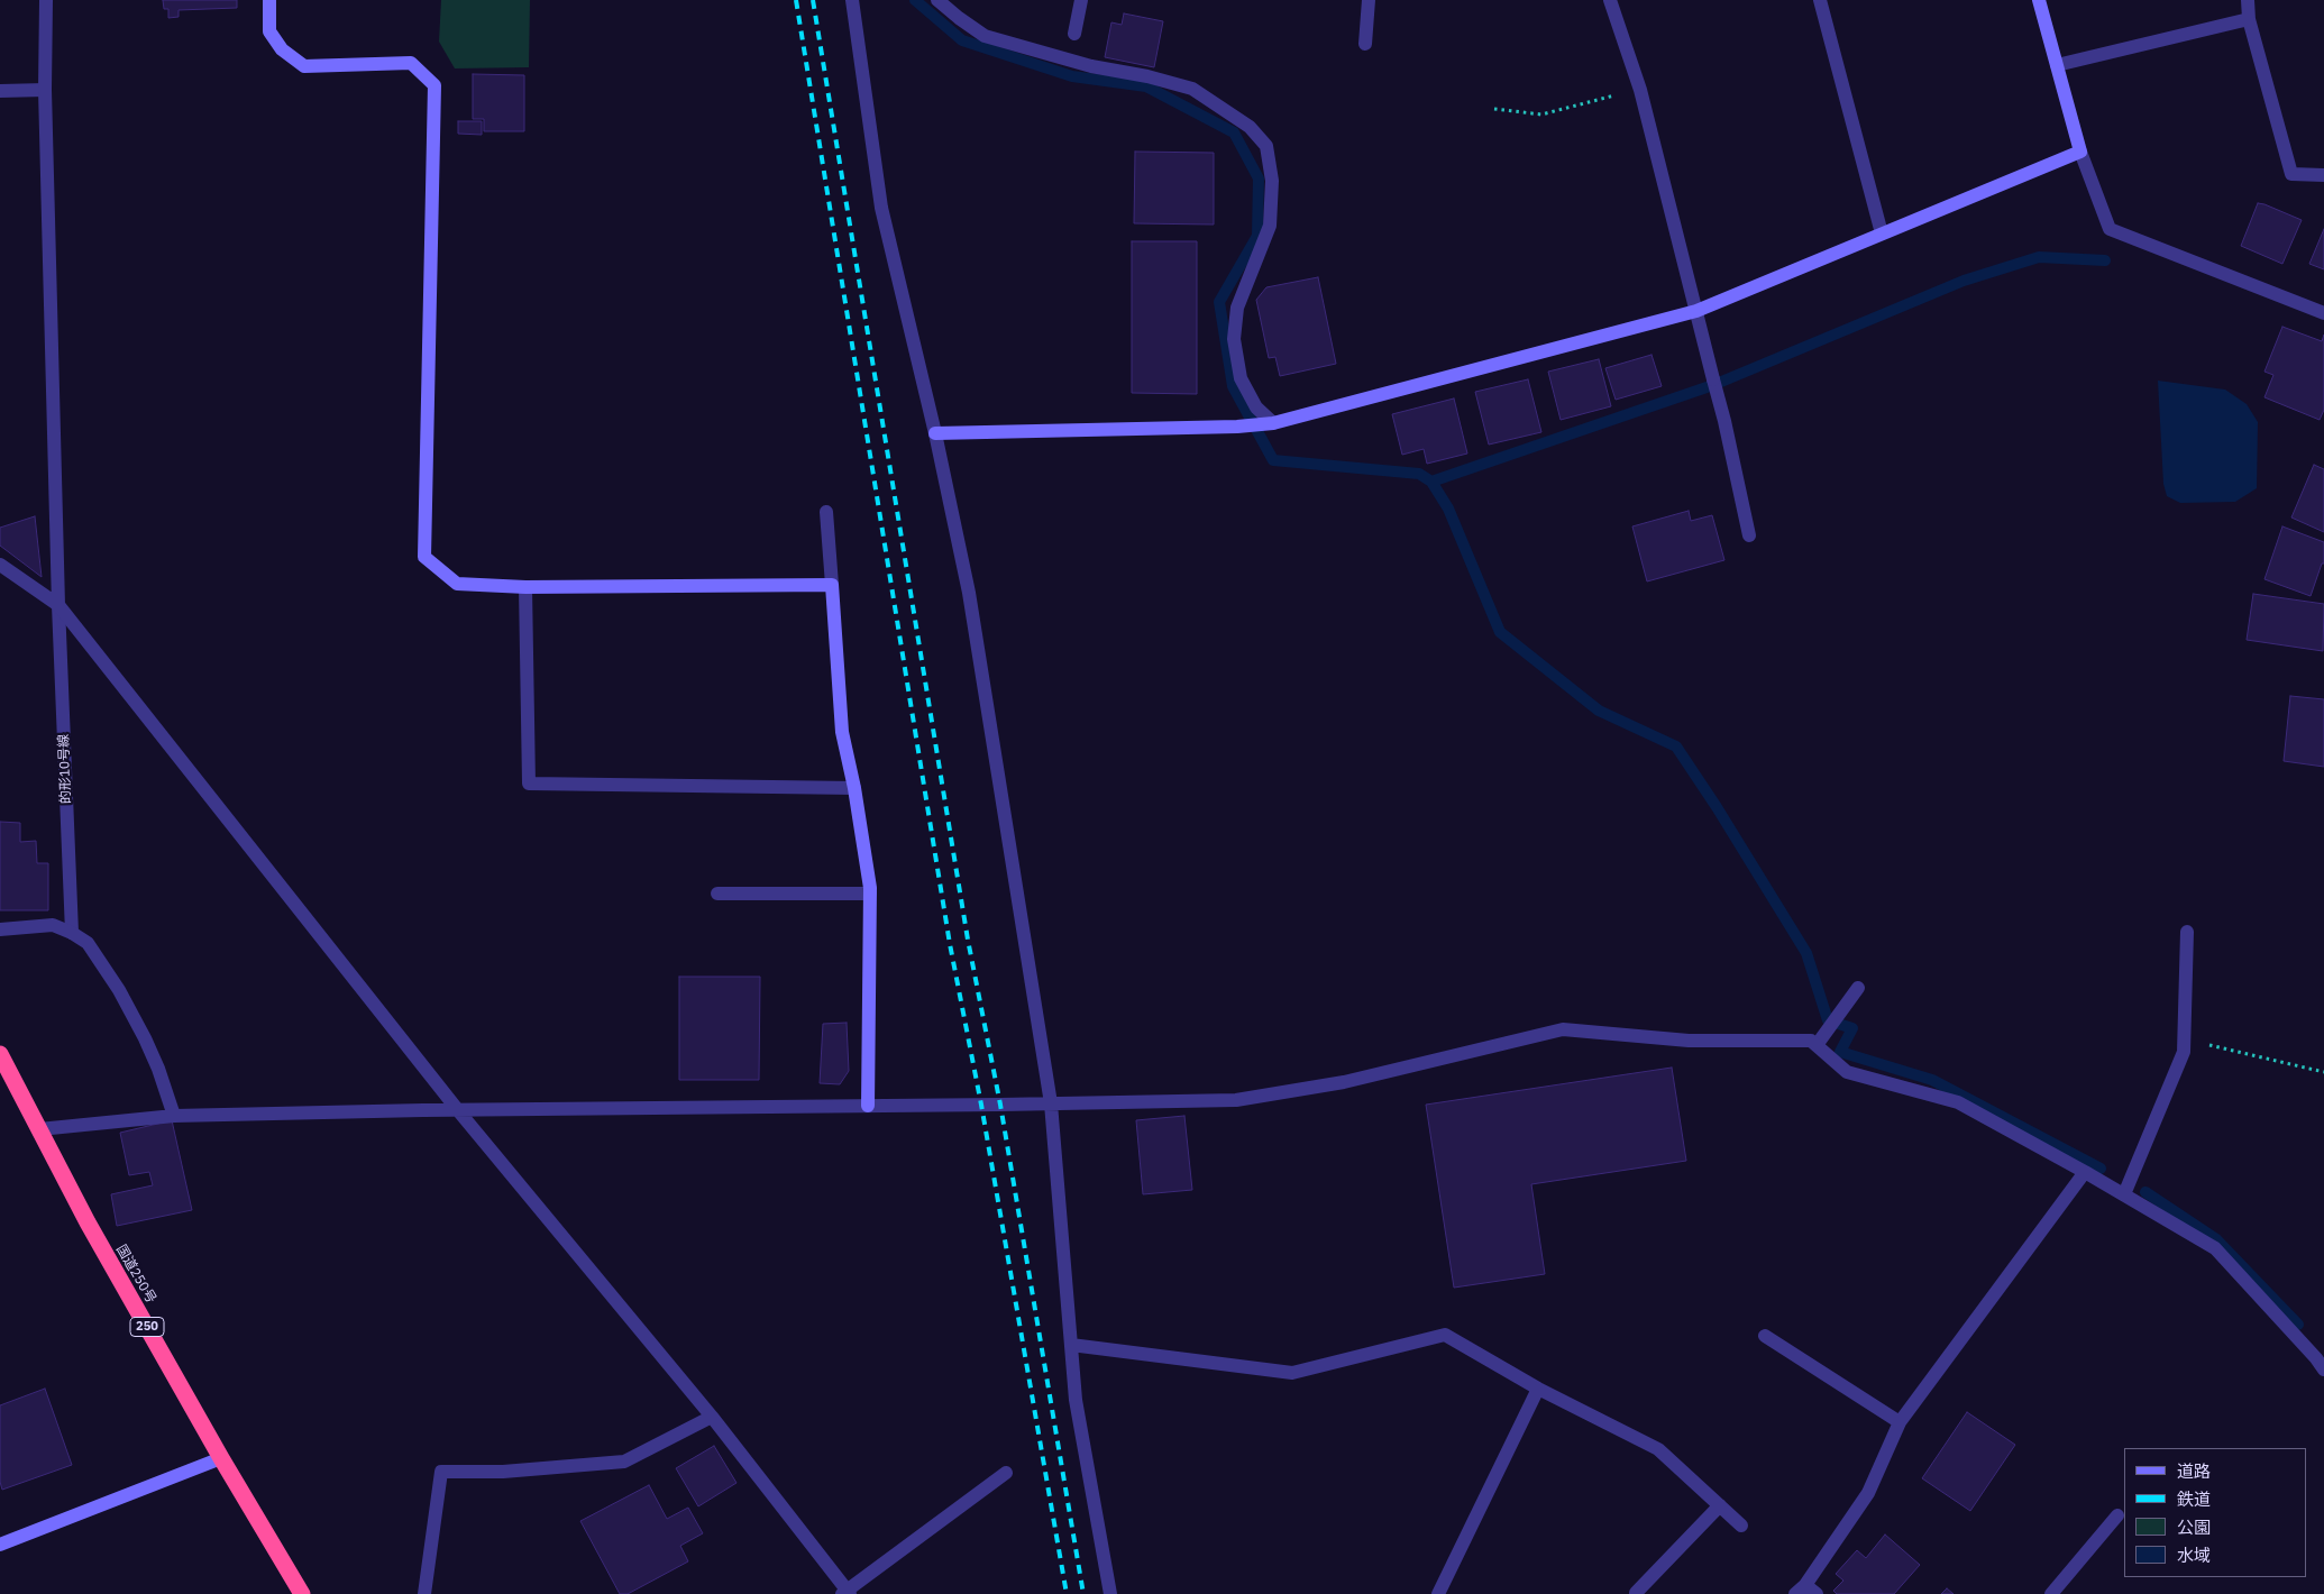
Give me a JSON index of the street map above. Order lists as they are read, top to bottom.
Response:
{
  "streets": {
    "highway": ["国道250号", "250"],
    "street": ["的形10号線"]
  },
  "legend": [
    "道路",
    "鉄道",
    "公園",
    "水域"
  ]
}
